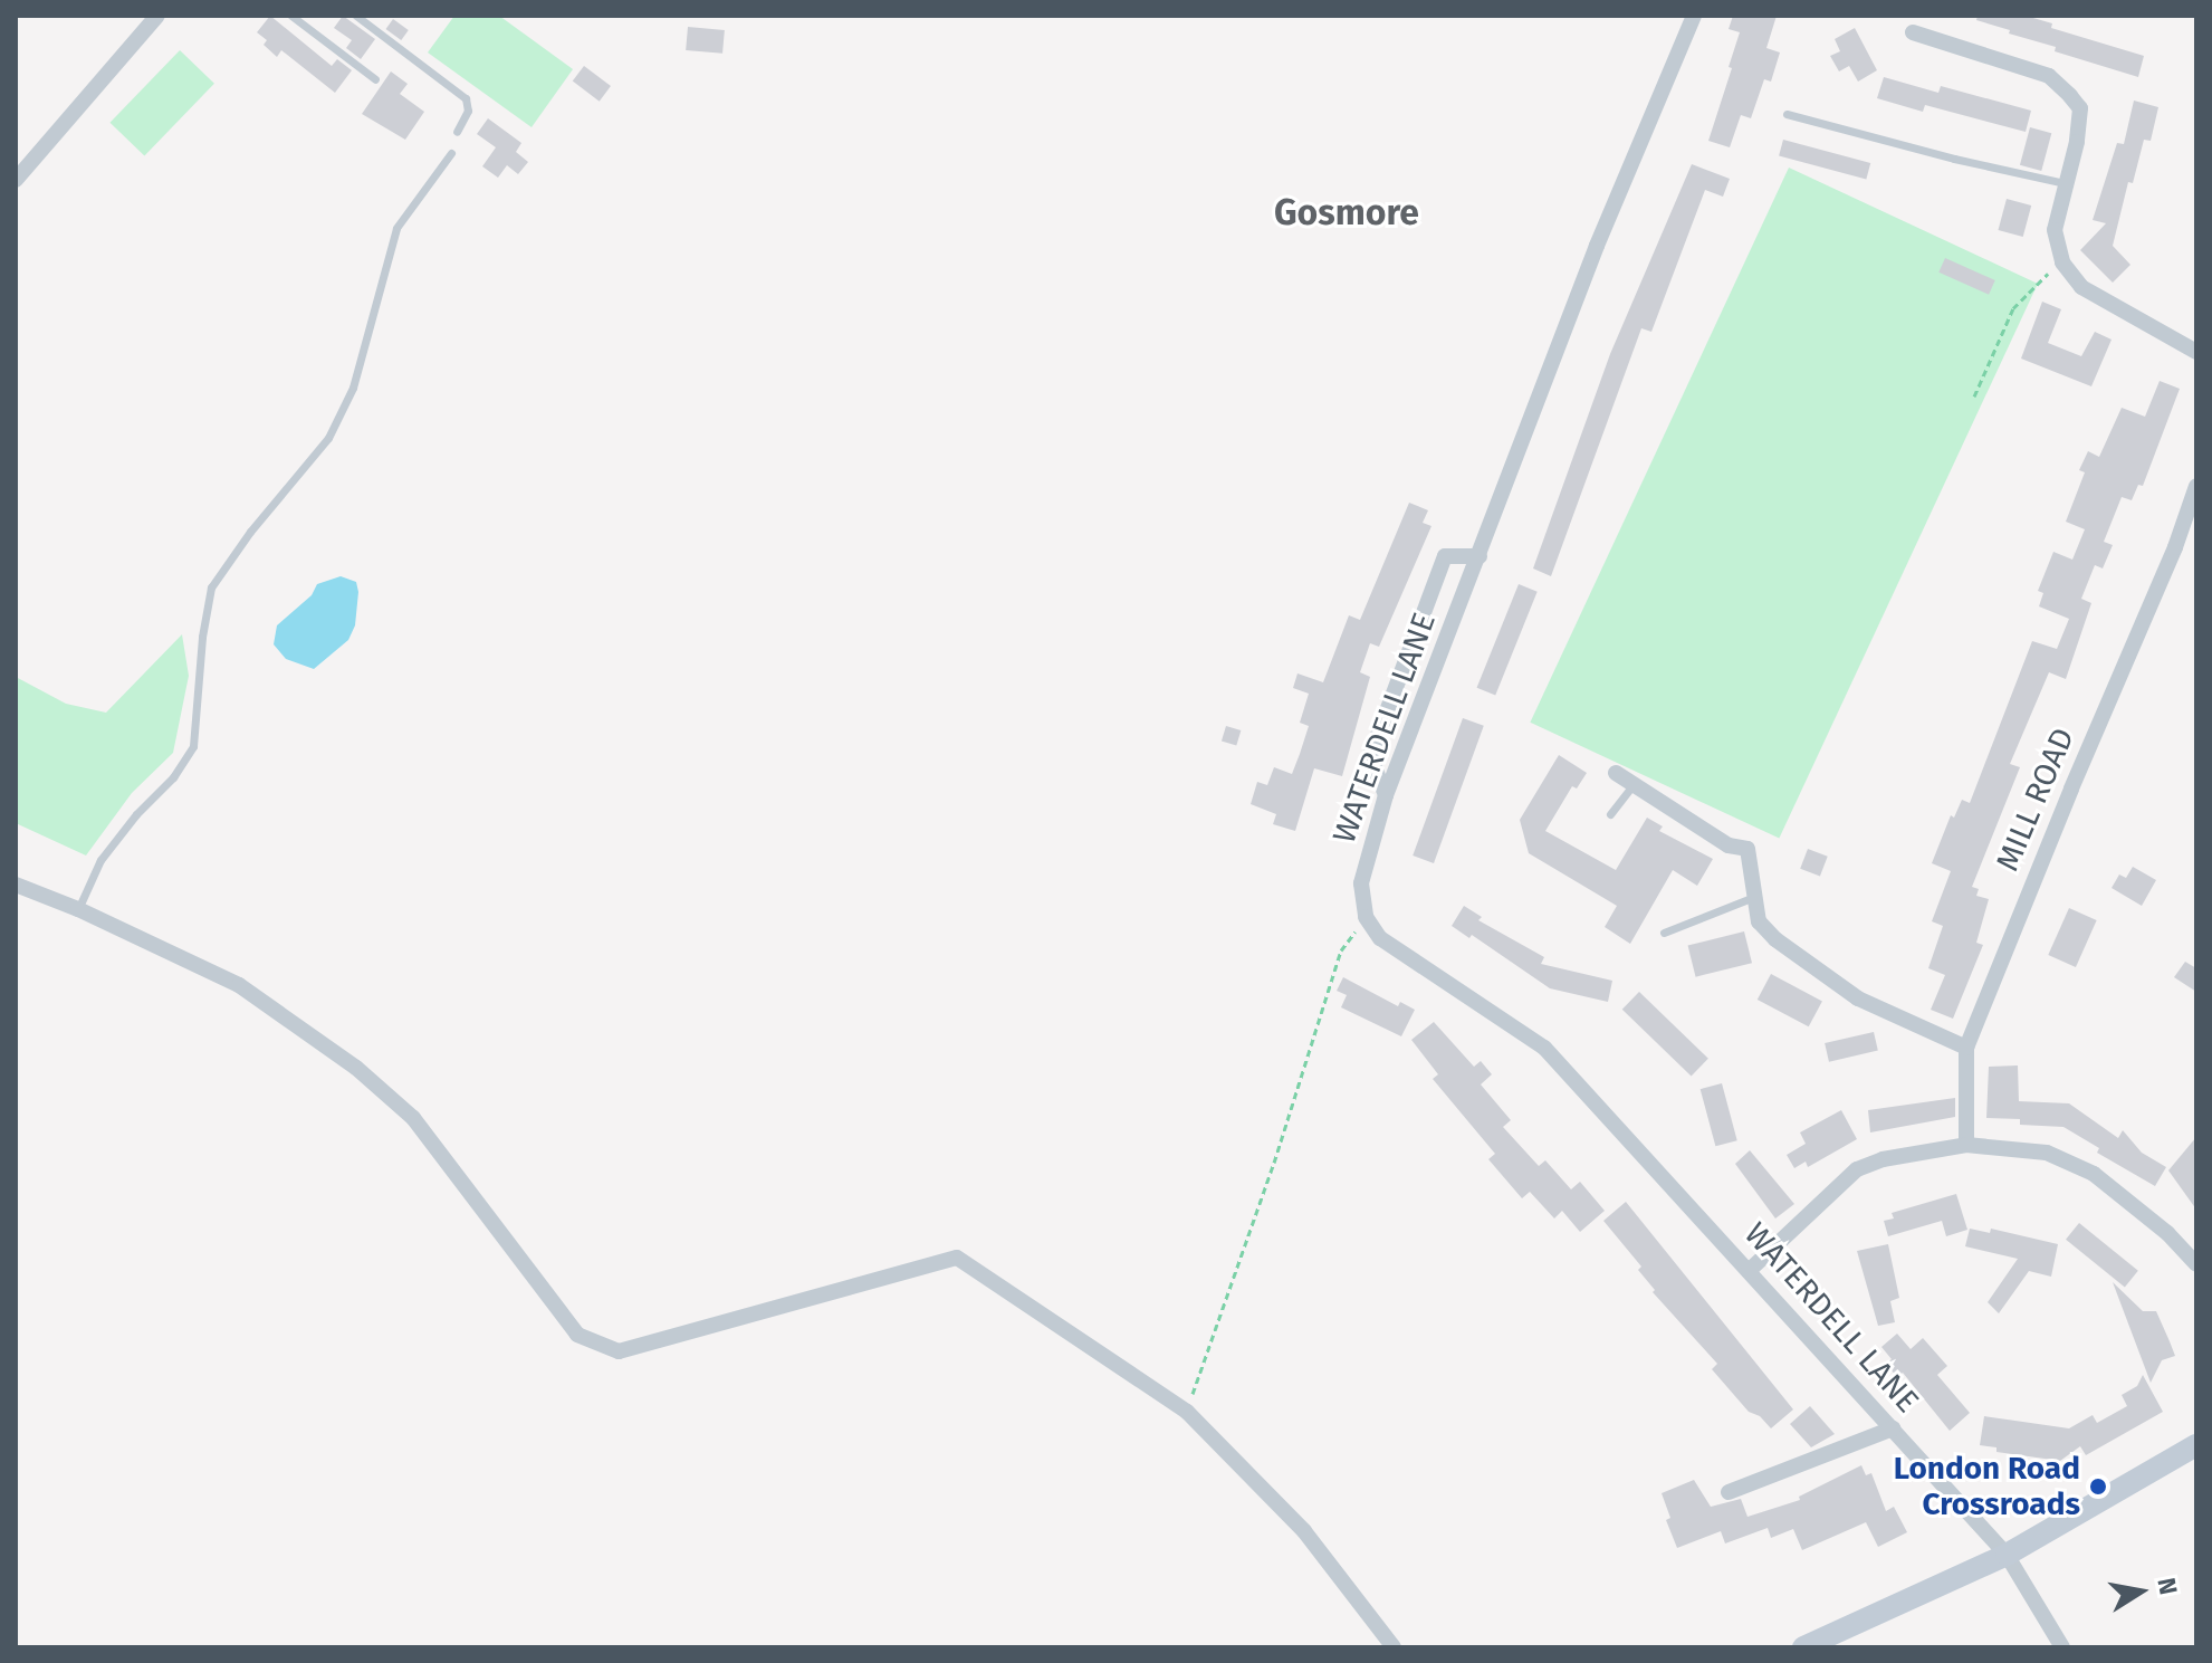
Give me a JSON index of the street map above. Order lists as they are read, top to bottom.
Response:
{
  "streets": {
    "street": ["WATERDELL LANE", "MILL ROAD"]
  },
  "districts": ["Gosmore"],
  "places": ["London Road Crossroads"],
  "north": "right"
}
